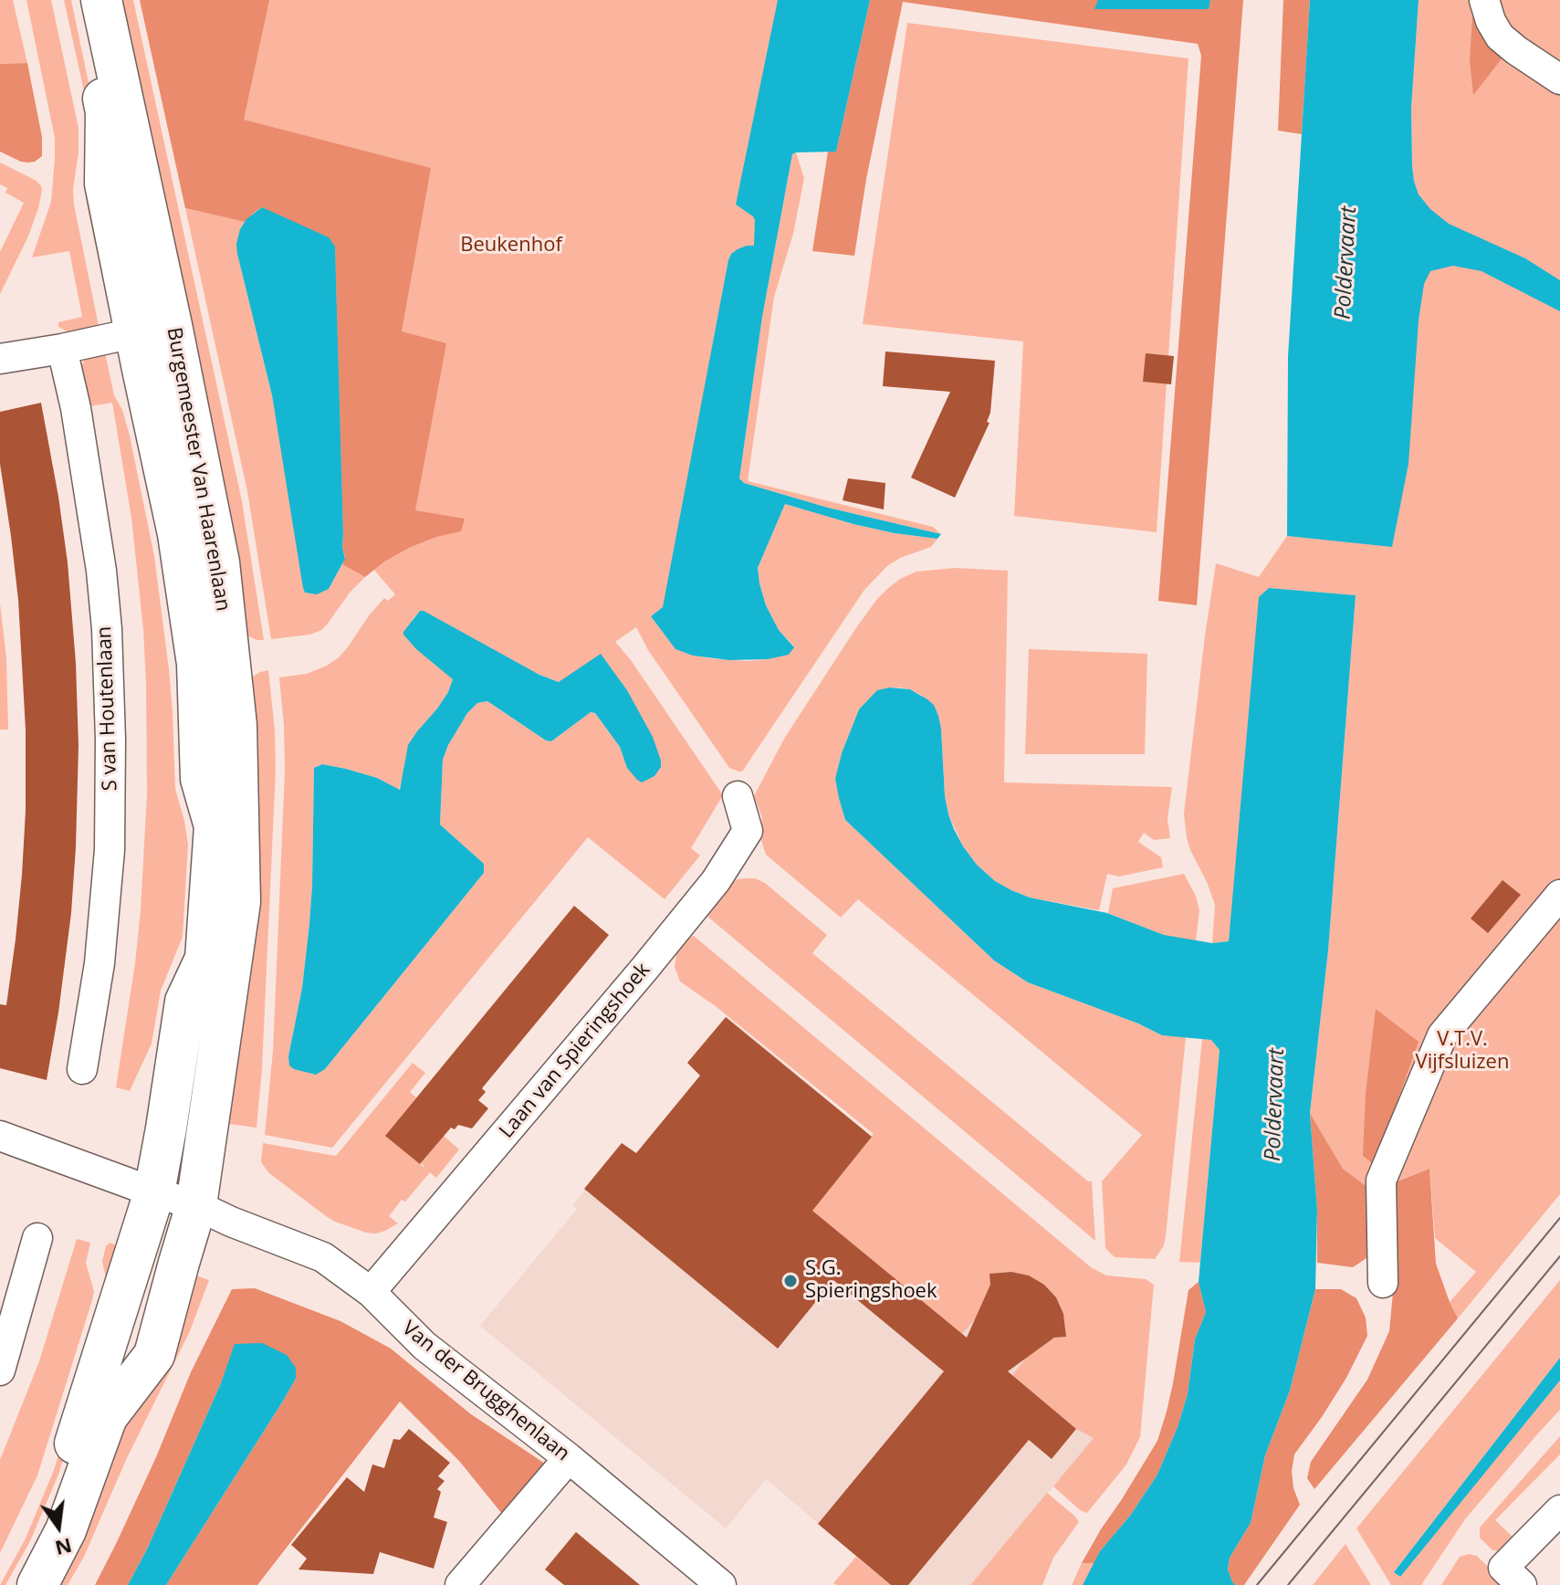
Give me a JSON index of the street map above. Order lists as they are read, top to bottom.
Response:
{
  "streets": {
    "main road": ["Burgemeester Van Haarenlaan"],
    "street": ["S van Houtenlaan", "Laan van Spieringshoek", "Van der Brugghenlaan"]
  },
  "crossings": [
    ["Burgemeester Van Haarenlaan", "Van der Brugghenlaan"],
    ["Laan van Spieringshoek", "Van der Brugghenlaan"]
  ],
  "water": ["Poldervaart"],
  "parks": ["Beukenhof", "V.T.V. Vijfsluizen"],
  "places": ["S.G. Spieringshoek"],
  "north": "bottom"
}
